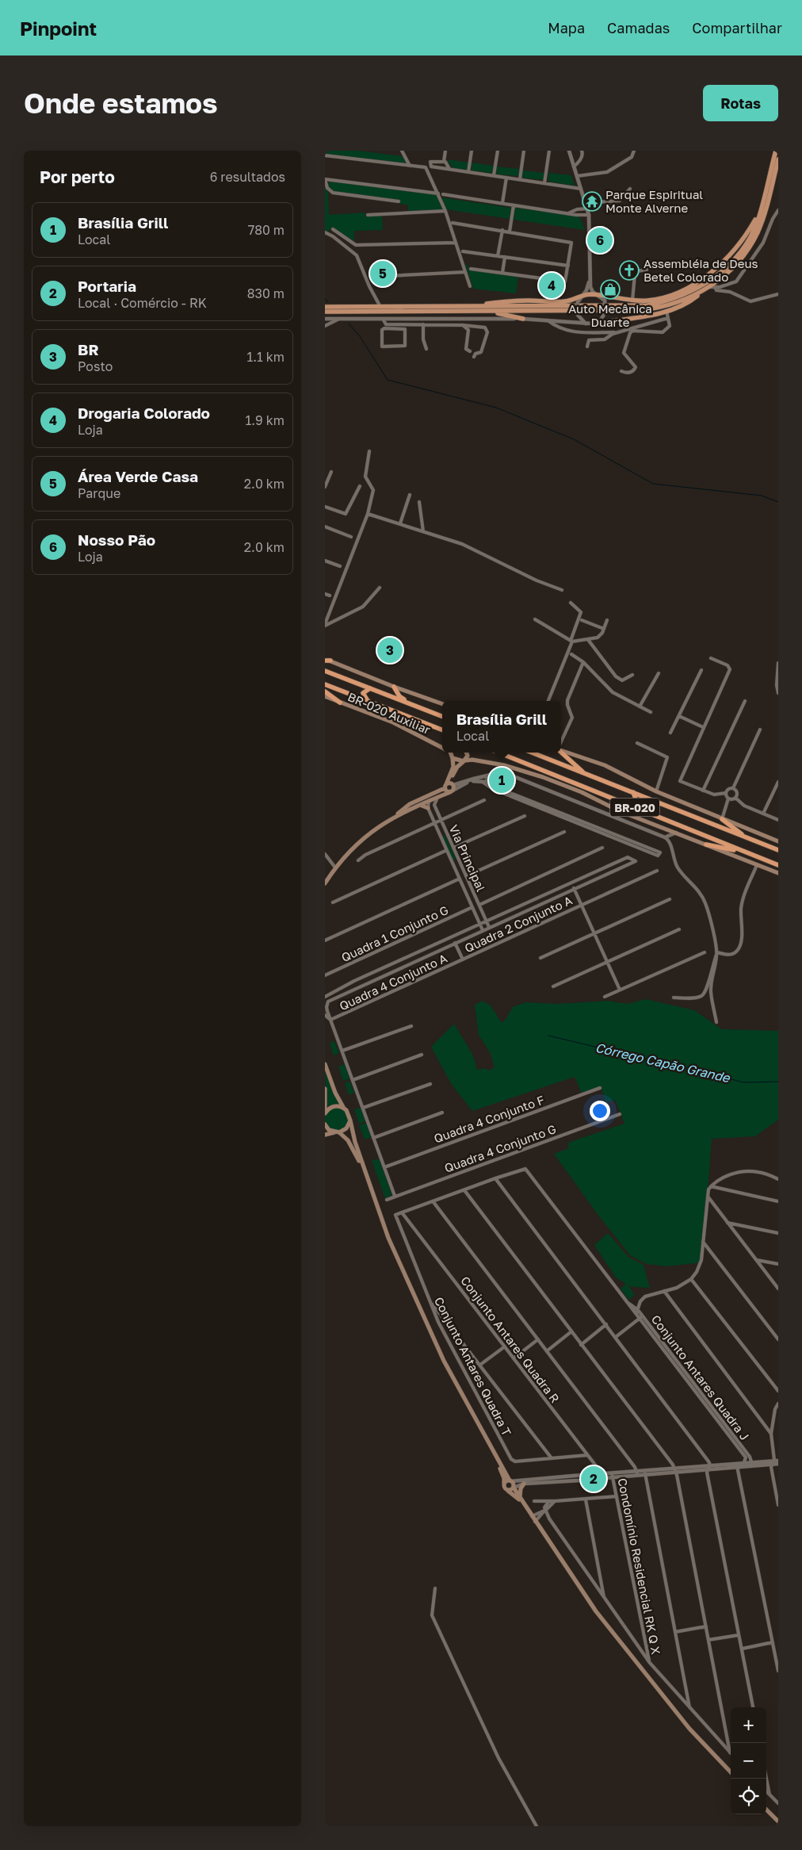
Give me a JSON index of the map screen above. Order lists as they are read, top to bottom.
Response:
{
  "streets": {
    "highway": ["BR-020"],
    "main road": ["BR-020 Auxiliar"],
    "street": [
      "Via Principal",
      "Quadra 2 Conjunto A",
      "Quadra 1 Conjunto G",
      "Quadra 4 Conjunto A",
      "Quadra 4 Conjunto F",
      "Quadra 4 Conjunto G",
      "Conjunto Antares Quadra R",
      "Conjunto Antares Quadra T",
      "Conjunto Antares Quadra J",
      "Condomínio Residencial RK Q X"
    ]
  },
  "crossings": [
    ["Via Principal", "Quadra 1 Conjunto G"],
    ["Quadra 2 Conjunto A", "Quadra 4 Conjunto A"],
    ["Conjunto Antares Quadra R", "Conjunto Antares Quadra T"]
  ],
  "water": ["Córrego Capão Grande"],
  "places": {
    "temple": ["Parque Espiritual Monte Alverne"],
    "church": ["Assembléia de Deus Betel Colorado"],
    "shop": ["Auto Mecânica Duarte"]
  },
  "page": {
    "header": "Pinpoint",
    "nav": ["Mapa", "Camadas", "Compartilhar"],
    "buttons": "Rotas",
    "title": "Onde estamos",
    "heading": ["Por perto", "6 resultados"],
    "list": [
      {
        "mark": "1",
        "name": "Brasília Grill",
        "note": "Local",
        "value": "780 m"
      },
      {
        "mark": "2",
        "name": "Portaria",
        "note": "Local · Comércio - RK",
        "value": "830 m"
      },
      {
        "mark": "3",
        "name": "BR",
        "note": "Posto",
        "value": "1.1 km"
      },
      {
        "mark": "4",
        "name": "Drogaria Colorado",
        "note": "Loja",
        "value": "1.9 km"
      },
      {
        "mark": "5",
        "name": "Área Verde Casa",
        "note": "Parque",
        "value": "2.0 km"
      },
      {
        "mark": "6",
        "name": "Nosso Pão",
        "note": "Loja",
        "value": "2.0 km"
      }
    ],
    "pins": [
      "6",
      "5",
      "4",
      "3",
      "1",
      "2"
    ],
    "popup": ["Brasília Grill", "Local"],
    "map_buttons": ["+", "−"]
  }
}
